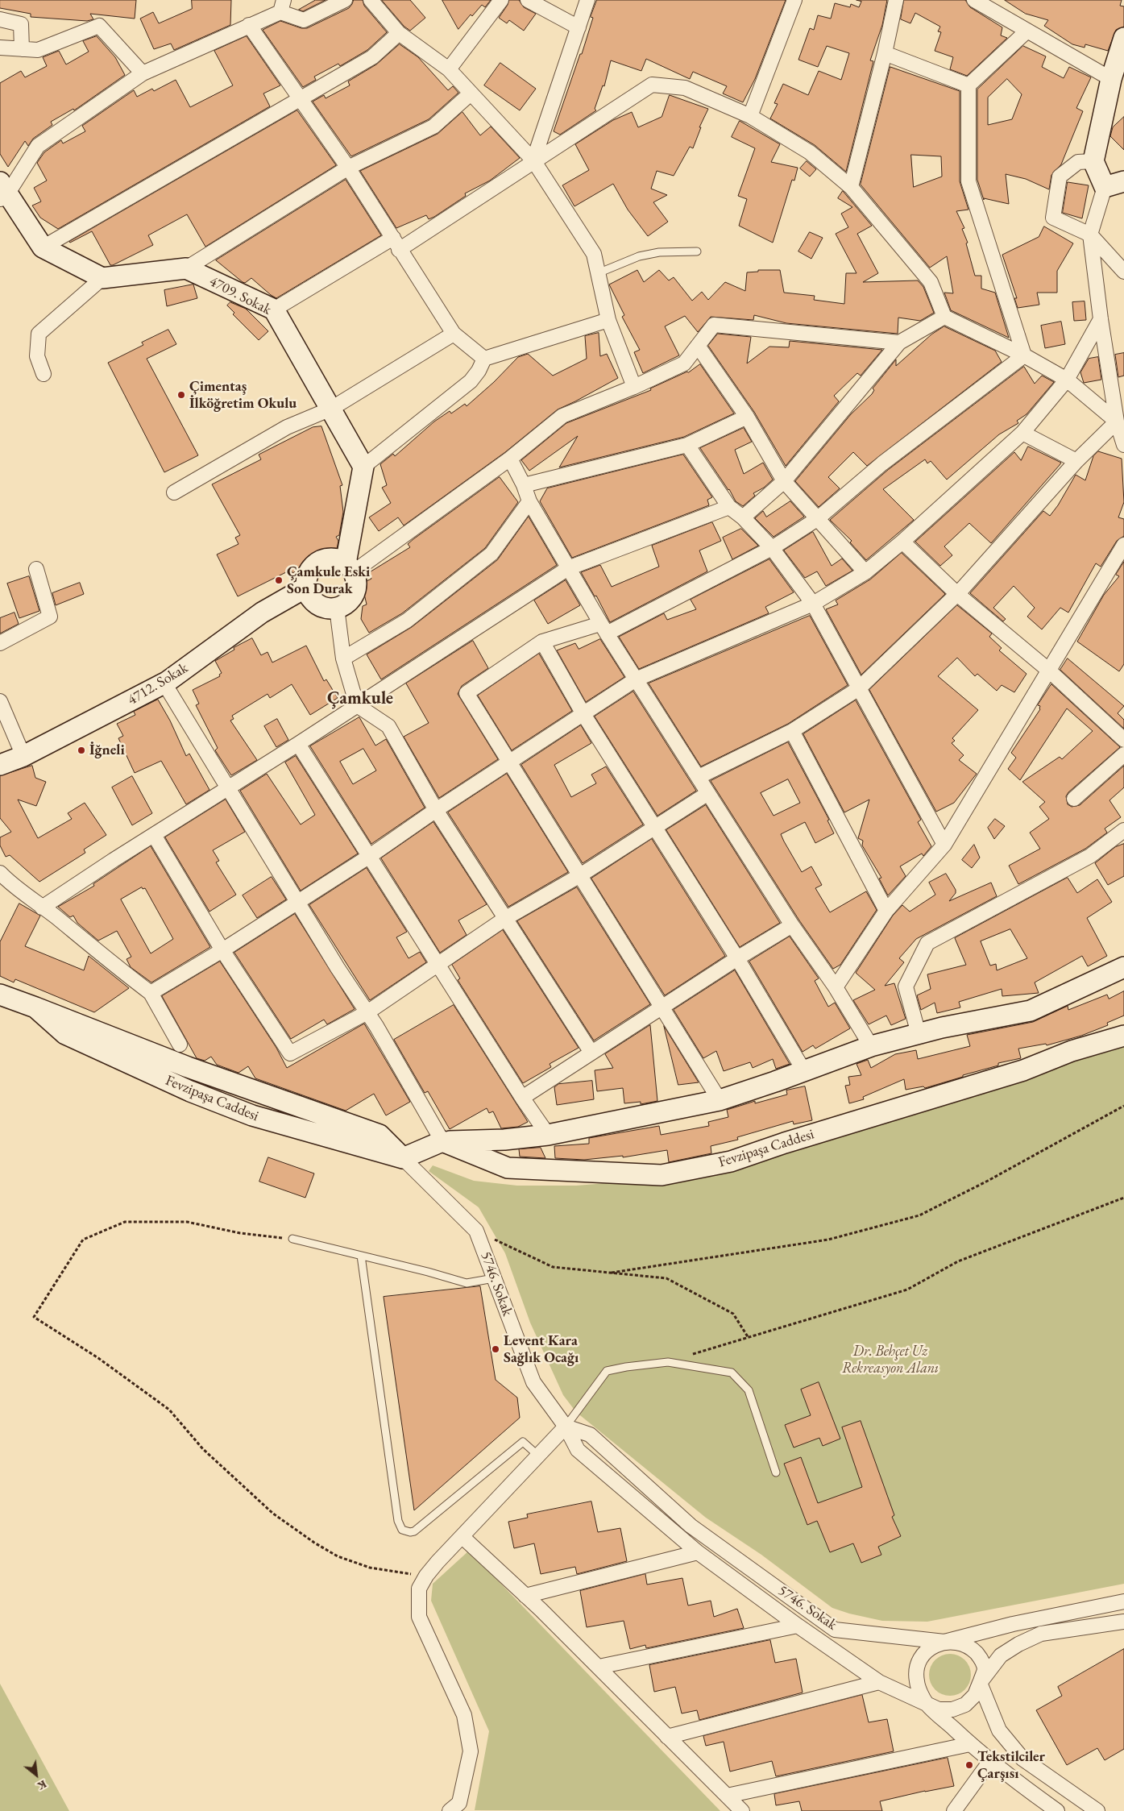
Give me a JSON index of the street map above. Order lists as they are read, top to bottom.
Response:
{
  "streets": {
    "street": [
      "4709. Sokak",
      "4712. Sokak",
      "Fevzipaşa Caddesi",
      "5746. Sokak"
    ]
  },
  "crossings": [
    ["Fevzipaşa Caddesi", "5746. Sokak"]
  ],
  "districts": ["Çamkule"],
  "parks": ["Dr. Behçet Uz Rekreasyon Alanı"],
  "places": [
    "Çimentaş İlköğretim Okulu",
    "Çamkule Eski Son Durak",
    "İğneli",
    "Levent Kara Sağlık Ocağı",
    "Tekstilciler Çarşısı"
  ],
  "north": "bottom right"
}
